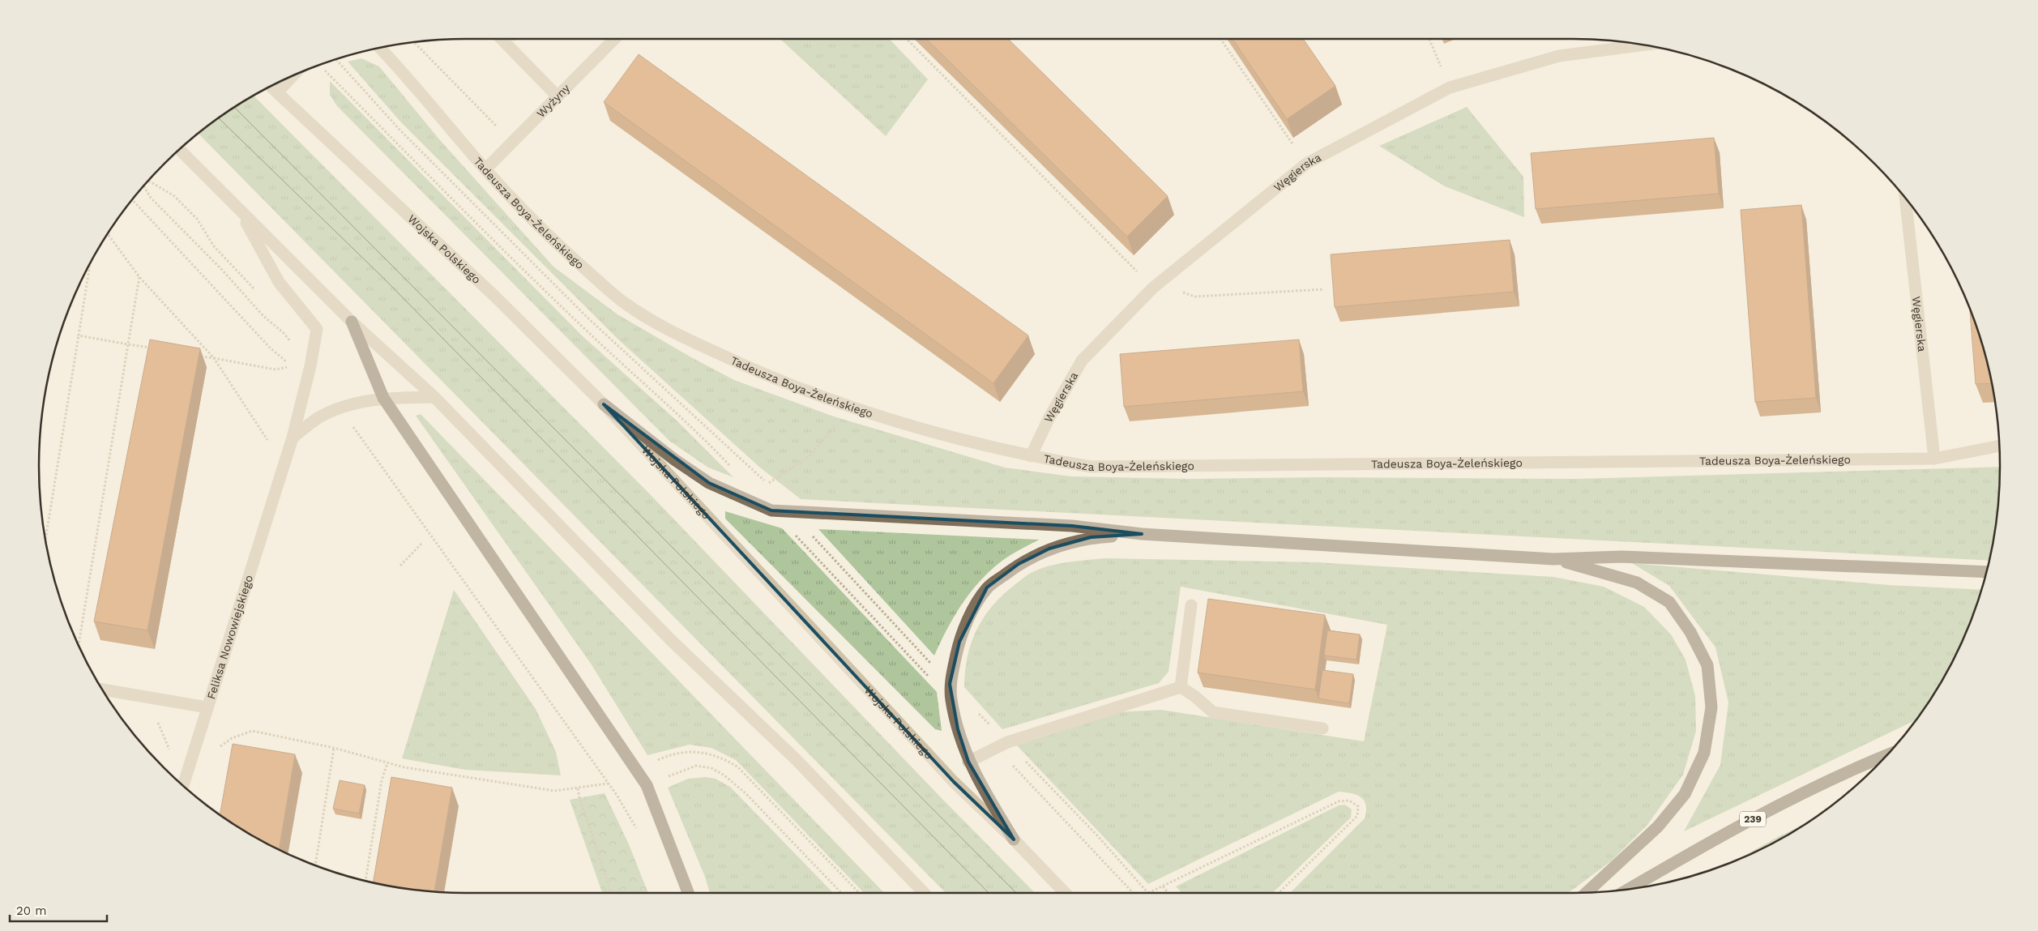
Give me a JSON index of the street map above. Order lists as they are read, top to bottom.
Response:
{
  "streets": {
    "main road": ["239"],
    "street": [
      "Wyżyny",
      "Węgierska",
      "Tadeusza Boya-Żeleńskiego",
      "Wojska Polskiego",
      "Feliksa Nowowiejskiego"
    ]
  },
  "crossings": [
    ["Wyżyny", "Tadeusza Boya-Żeleńskiego"],
    ["Węgierska", "Tadeusza Boya-Żeleńskiego"]
  ],
  "scale_bar": "20 m"
}
